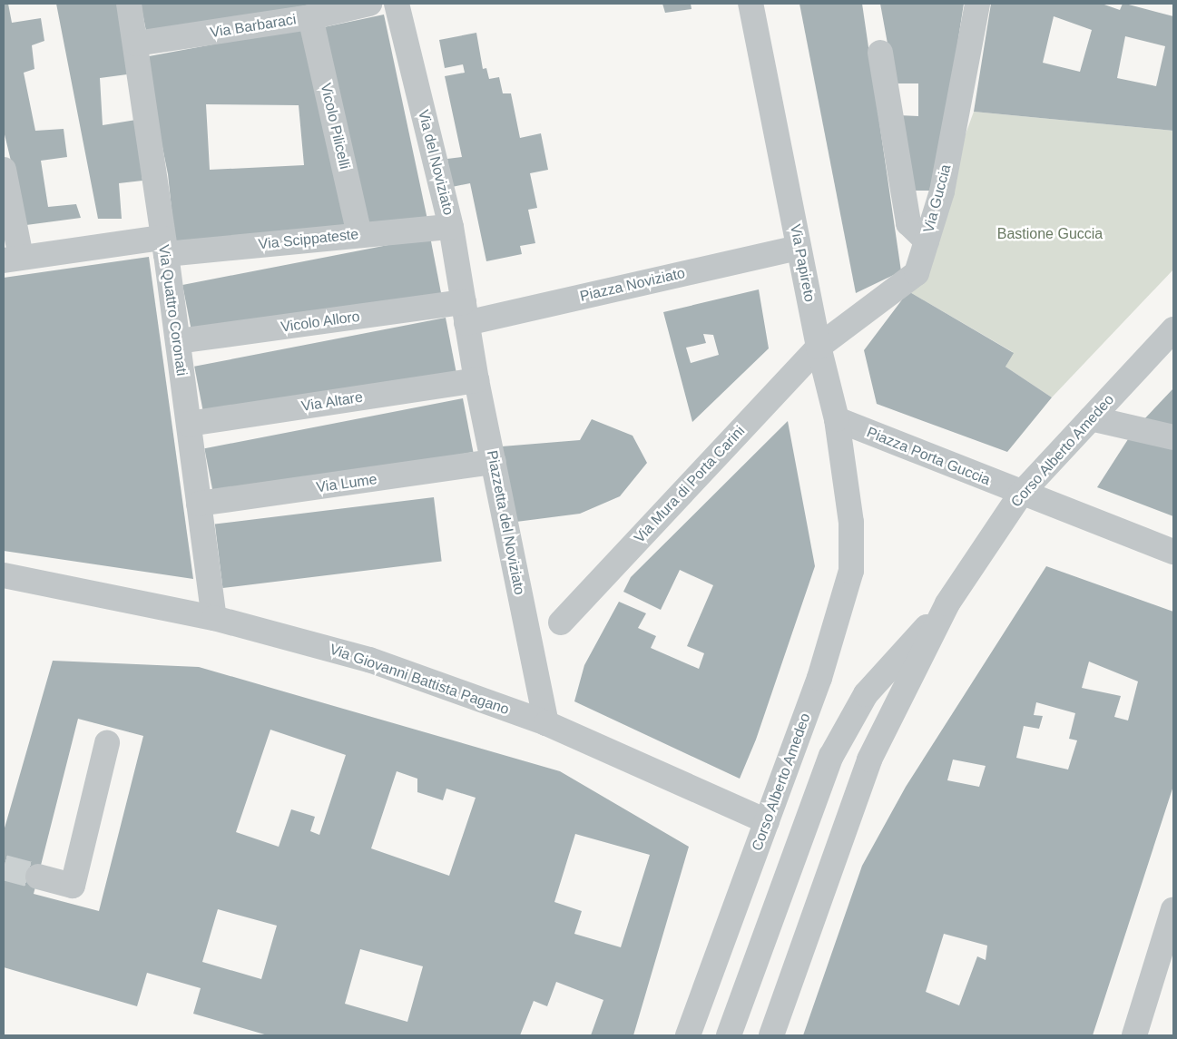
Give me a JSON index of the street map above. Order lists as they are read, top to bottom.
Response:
{
  "streets": {
    "street": [
      "Via Barbaraci",
      "Vicolo Pilicelli",
      "Via del Noviziato",
      "Via Guccia",
      "Via Scippateste",
      "Via Papireto",
      "Piazza Noviziato",
      "Via Quattro Coronati",
      "Vicolo Alloro",
      "Via Altare",
      "Corso Alberto Amedeo",
      "Piazza Porta Guccia",
      "Via Lume",
      "Via Mura di Porta Carini",
      "Piazzetta del Noviziato",
      "Via Giovanni Battista Pagano"
    ]
  },
  "crossings": [
    ["Via Barbaraci", "Vicolo Pilicelli"],
    ["Via Barbaraci", "Via Quattro Coronati"],
    ["Vicolo Pilicelli", "Via Scippateste"],
    ["Via del Noviziato", "Via Scippateste"],
    ["Via del Noviziato", "Piazza Noviziato"],
    ["Via del Noviziato", "Vicolo Alloro"],
    ["Via del Noviziato", "Piazzetta del Noviziato"],
    ["Via Guccia", "Via Papireto"],
    ["Via Guccia", "Via Mura di Porta Carini"],
    ["Via Scippateste", "Via Quattro Coronati"],
    ["Via Papireto", "Piazza Noviziato"],
    ["Via Papireto", "Corso Alberto Amedeo"],
    ["Via Papireto", "Piazza Porta Guccia"],
    ["Via Papireto", "Via Mura di Porta Carini"],
    ["Piazza Noviziato", "Vicolo Alloro"],
    ["Piazza Noviziato", "Piazzetta del Noviziato"],
    ["Via Quattro Coronati", "Vicolo Alloro"],
    ["Via Quattro Coronati", "Via Altare"],
    ["Via Quattro Coronati", "Via Lume"],
    ["Via Quattro Coronati", "Via Giovanni Battista Pagano"],
    ["Vicolo Alloro", "Piazzetta del Noviziato"],
    ["Via Altare", "Piazzetta del Noviziato"],
    ["Corso Alberto Amedeo", "Piazza Porta Guccia"],
    ["Corso Alberto Amedeo", "Via Giovanni Battista Pagano"],
    ["Via Lume", "Piazzetta del Noviziato"],
    ["Piazzetta del Noviziato", "Via Giovanni Battista Pagano"]
  ],
  "parks": ["Bastione Guccia"]
}
